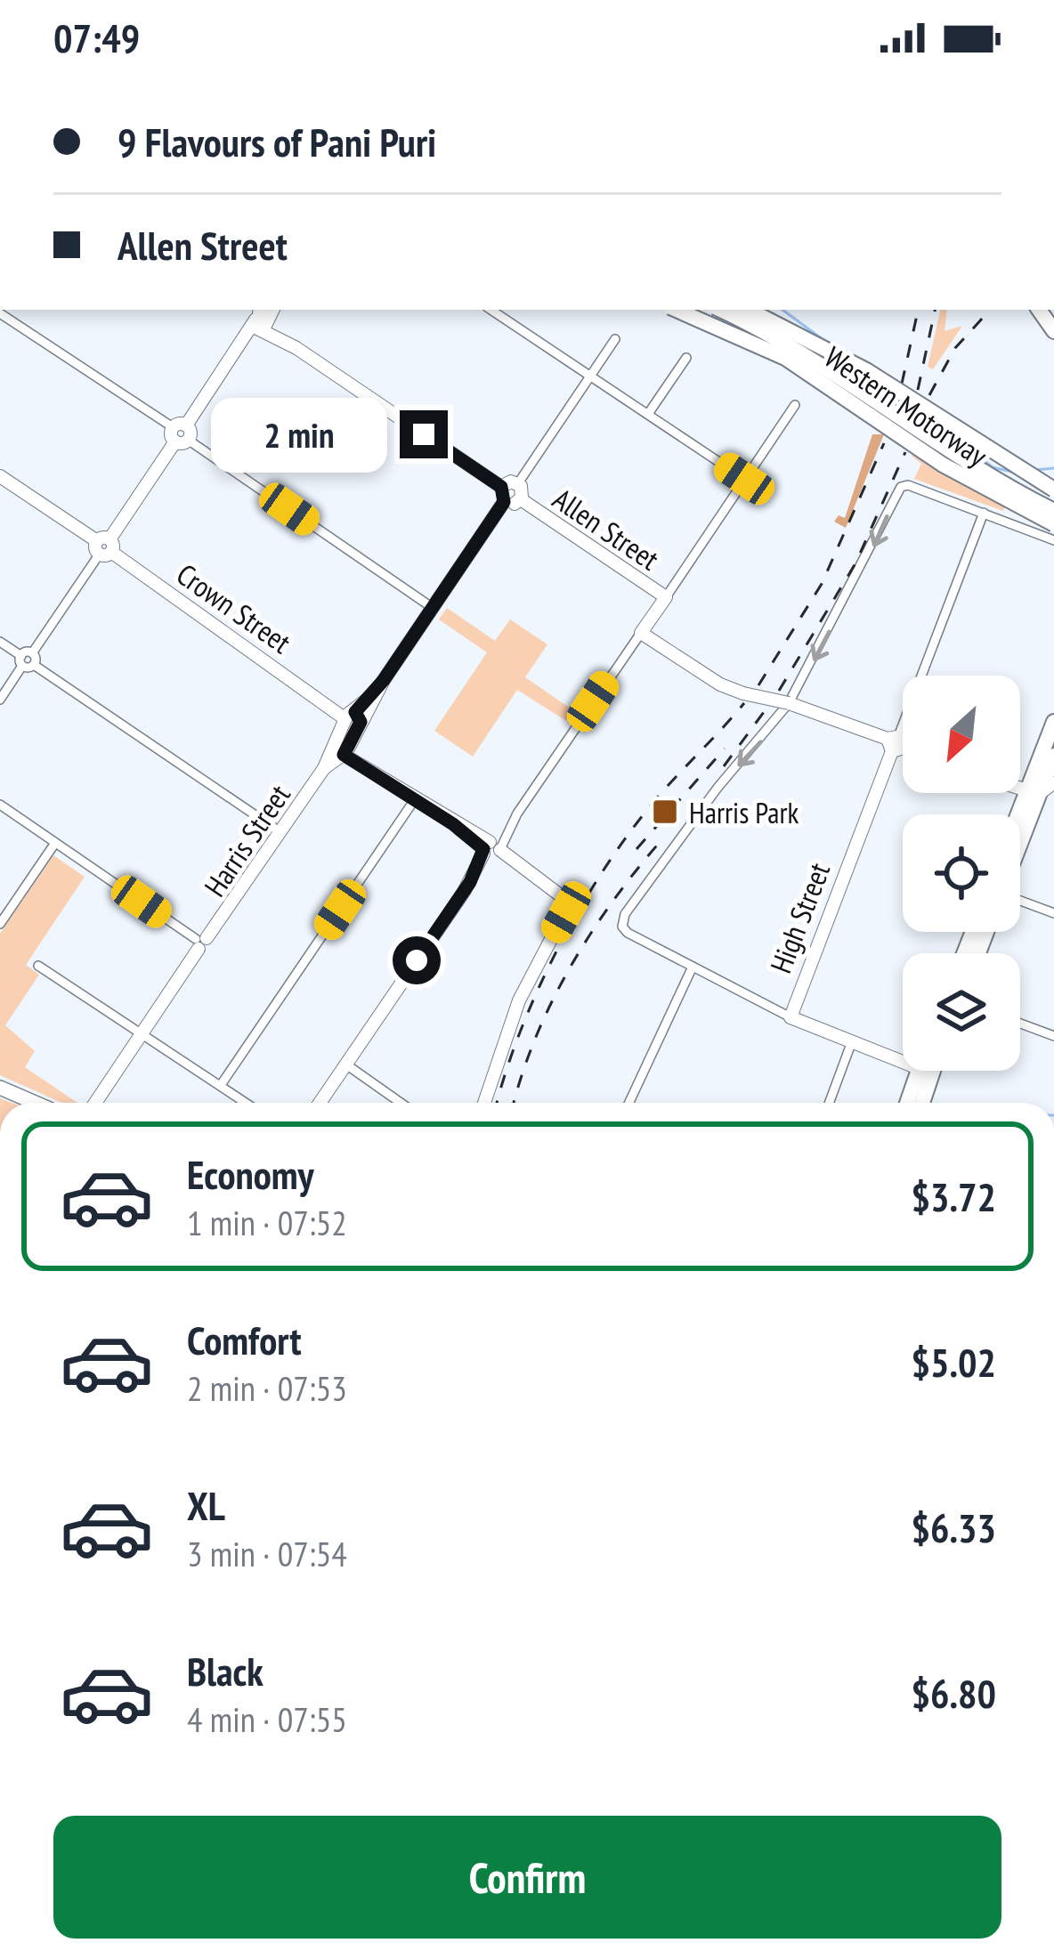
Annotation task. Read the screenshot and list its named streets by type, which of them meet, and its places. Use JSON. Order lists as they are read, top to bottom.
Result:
{
  "streets": {
    "highway": ["Western Motorway"],
    "street": [
      "Allen Street",
      "Crown Street",
      "Harris Street",
      "High Street"
    ]
  },
  "places": {
    "transit": ["Harris Park"]
  },
  "north": "bottom left",
  "page": {
    "status": "07:49",
    "banner": ["9 Flavours of Pani Puri", "Allen Street"],
    "bubble": "2 min",
    "list": [
      {
        "name": "Economy",
        "note": "1 min · 07:52",
        "value": "$3.72"
      },
      {
        "name": "Comfort",
        "note": "2 min · 07:53",
        "value": "$5.02"
      },
      {
        "name": "XL",
        "note": "3 min · 07:54",
        "value": "$6.33"
      },
      {
        "name": "Black",
        "note": "4 min · 07:55",
        "value": "$6.80"
      }
    ],
    "buttons": "Confirm"
  }
}
